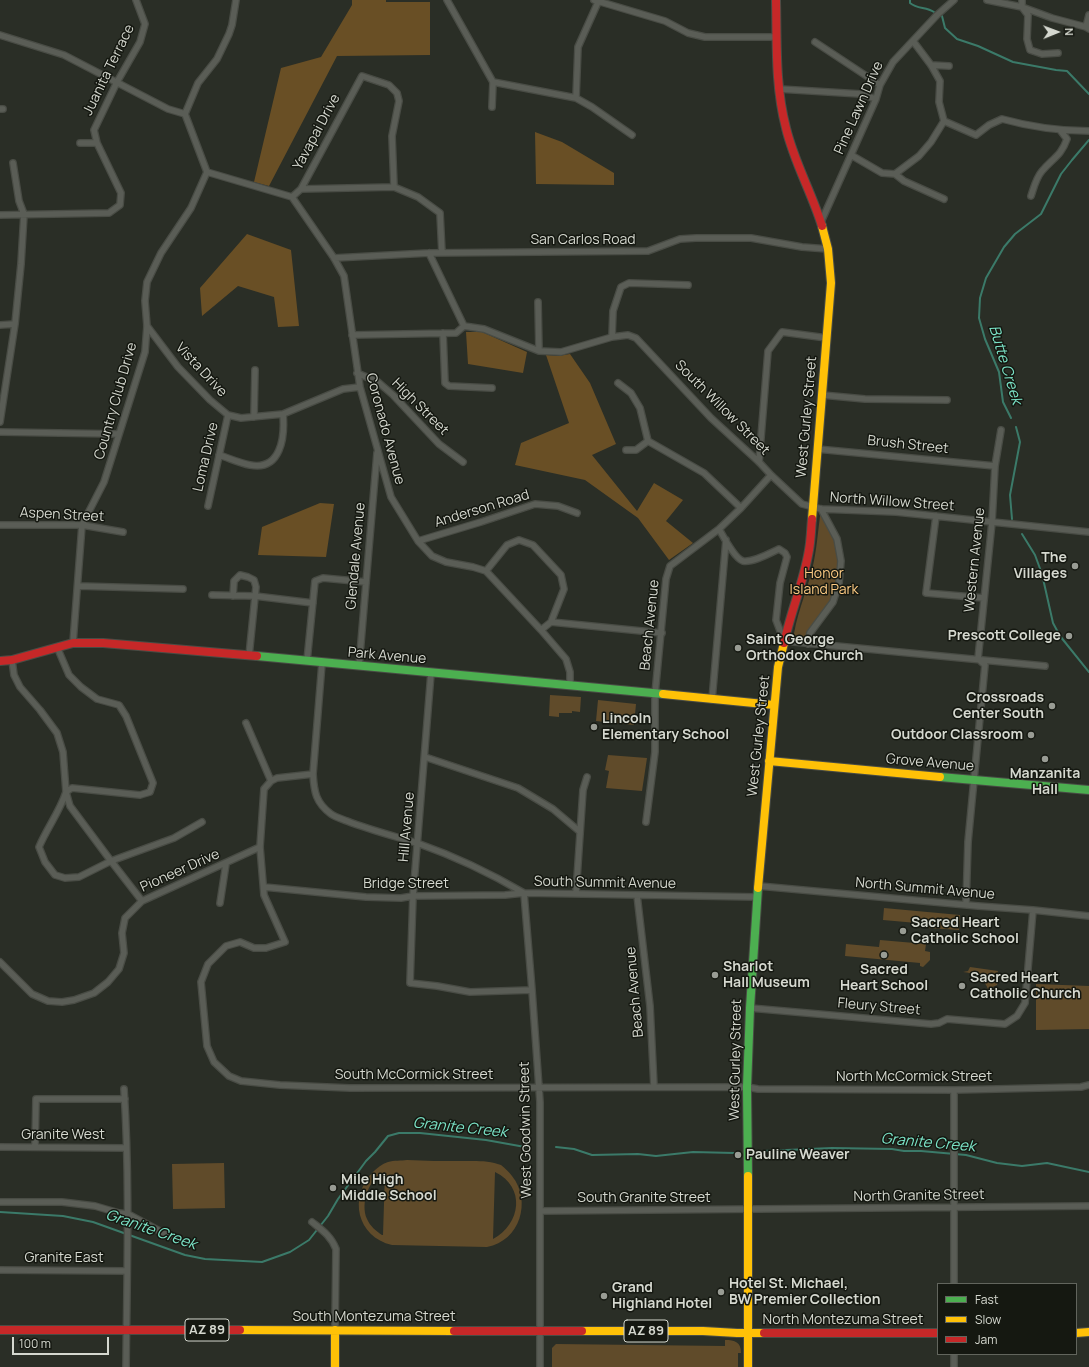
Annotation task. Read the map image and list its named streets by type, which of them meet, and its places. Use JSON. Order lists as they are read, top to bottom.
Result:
{
  "streets": {
    "main road": [
      "West Gurley Street",
      "Park Avenue",
      "Grove Avenue",
      "South Montezuma Street",
      "North Montezuma Street",
      "AZ 89"
    ],
    "street": [
      "Juanita Terrace",
      "Pine Lawn Drive",
      "Yavapai Drive",
      "San Carlos Road",
      "Vista Drive",
      "Country Club Drive",
      "High Street",
      "South Willow Street",
      "Coronado Avenue",
      "Brush Street",
      "Loma Drive",
      "North Willow Street",
      "Anderson Road",
      "Aspen Street",
      "Glendale Avenue",
      "Western Avenue",
      "Beach Avenue",
      "Hill Avenue",
      "Pioneer Drive",
      "South Summit Avenue",
      "Bridge Street",
      "North Summit Avenue",
      "Fleury Street",
      "South McCormick Street",
      "North McCormick Street",
      "West Goodwin Street",
      "Granite West",
      "North Granite Street",
      "South Granite Street",
      "Granite East"
    ]
  },
  "crossings": [
    ["Pine Lawn Drive", "West Gurley Street"],
    ["Yavapai Drive", "Coronado Avenue"],
    ["San Carlos Road", "West Gurley Street"],
    ["San Carlos Road", "Coronado Avenue"],
    ["Vista Drive", "Country Club Drive"],
    ["Vista Drive", "Coronado Avenue"],
    ["Vista Drive", "Loma Drive"],
    ["Country Club Drive", "Aspen Street"],
    ["Country Club Drive", "Park Avenue"],
    ["High Street", "Coronado Avenue"],
    ["South Willow Street", "West Gurley Street"],
    ["South Willow Street", "North Willow Street"],
    ["South Willow Street", "Beach Avenue"],
    ["West Gurley Street", "Brush Street"],
    ["West Gurley Street", "North Willow Street"],
    ["West Gurley Street", "Park Avenue"],
    ["West Gurley Street", "Grove Avenue"],
    ["West Gurley Street", "South Summit Avenue"],
    ["West Gurley Street", "North Summit Avenue"],
    ["West Gurley Street", "Fleury Street"],
    ["West Gurley Street", "South McCormick Street"],
    ["West Gurley Street", "North McCormick Street"],
    ["West Gurley Street", "North Granite Street"],
    ["West Gurley Street", "South Granite Street"],
    ["West Gurley Street", "South Montezuma Street"],
    ["West Gurley Street", "North Montezuma Street"],
    ["Coronado Avenue", "Anderson Road"],
    ["Coronado Avenue", "Glendale Avenue"],
    ["Brush Street", "Western Avenue"],
    ["North Willow Street", "Western Avenue"],
    ["Glendale Avenue", "Park Avenue"],
    ["Western Avenue", "Grove Avenue"],
    ["Western Avenue", "North Summit Avenue"],
    ["Beach Avenue", "Park Avenue"],
    ["Beach Avenue", "South Summit Avenue"],
    ["Beach Avenue", "South McCormick Street"],
    ["Park Avenue", "Hill Avenue"],
    ["Hill Avenue", "South Summit Avenue"],
    ["Hill Avenue", "Bridge Street"],
    ["Hill Avenue", "West Goodwin Street"],
    ["South Summit Avenue", "Bridge Street"],
    ["South Summit Avenue", "West Goodwin Street"],
    ["Bridge Street", "South McCormick Street"],
    ["Bridge Street", "West Goodwin Street"],
    ["North Summit Avenue", "Fleury Street"],
    ["South McCormick Street", "North McCormick Street"],
    ["South McCormick Street", "West Goodwin Street"],
    ["West Goodwin Street", "South Granite Street"],
    ["West Goodwin Street", "South Montezuma Street"],
    ["North Granite Street", "South Granite Street"],
    ["South Montezuma Street", "North Montezuma Street"]
  ],
  "water": ["Butte Creek", "Granite Creek"],
  "parks": ["Honor Island Park"],
  "places": [
    "The Villages",
    "Prescott College",
    "Saint George Orthodox Church",
    "Crossroads Center South",
    "Lincoln Elementary School",
    "Outdoor Classroom",
    "Manzanita Hall",
    "Sacred Heart Catholic School",
    "Sacred Heart School",
    "Sharlot Hall Museum",
    "Sacred Heart Catholic Church",
    "Pauline Weaver",
    "Mile High Middle School",
    "Hotel St. Michael, BW Premier Collection",
    "Grand Highland Hotel"
  ],
  "legend": ["Fast", "Slow", "Jam"],
  "scale_bar": "100 m",
  "north": "right"
}
